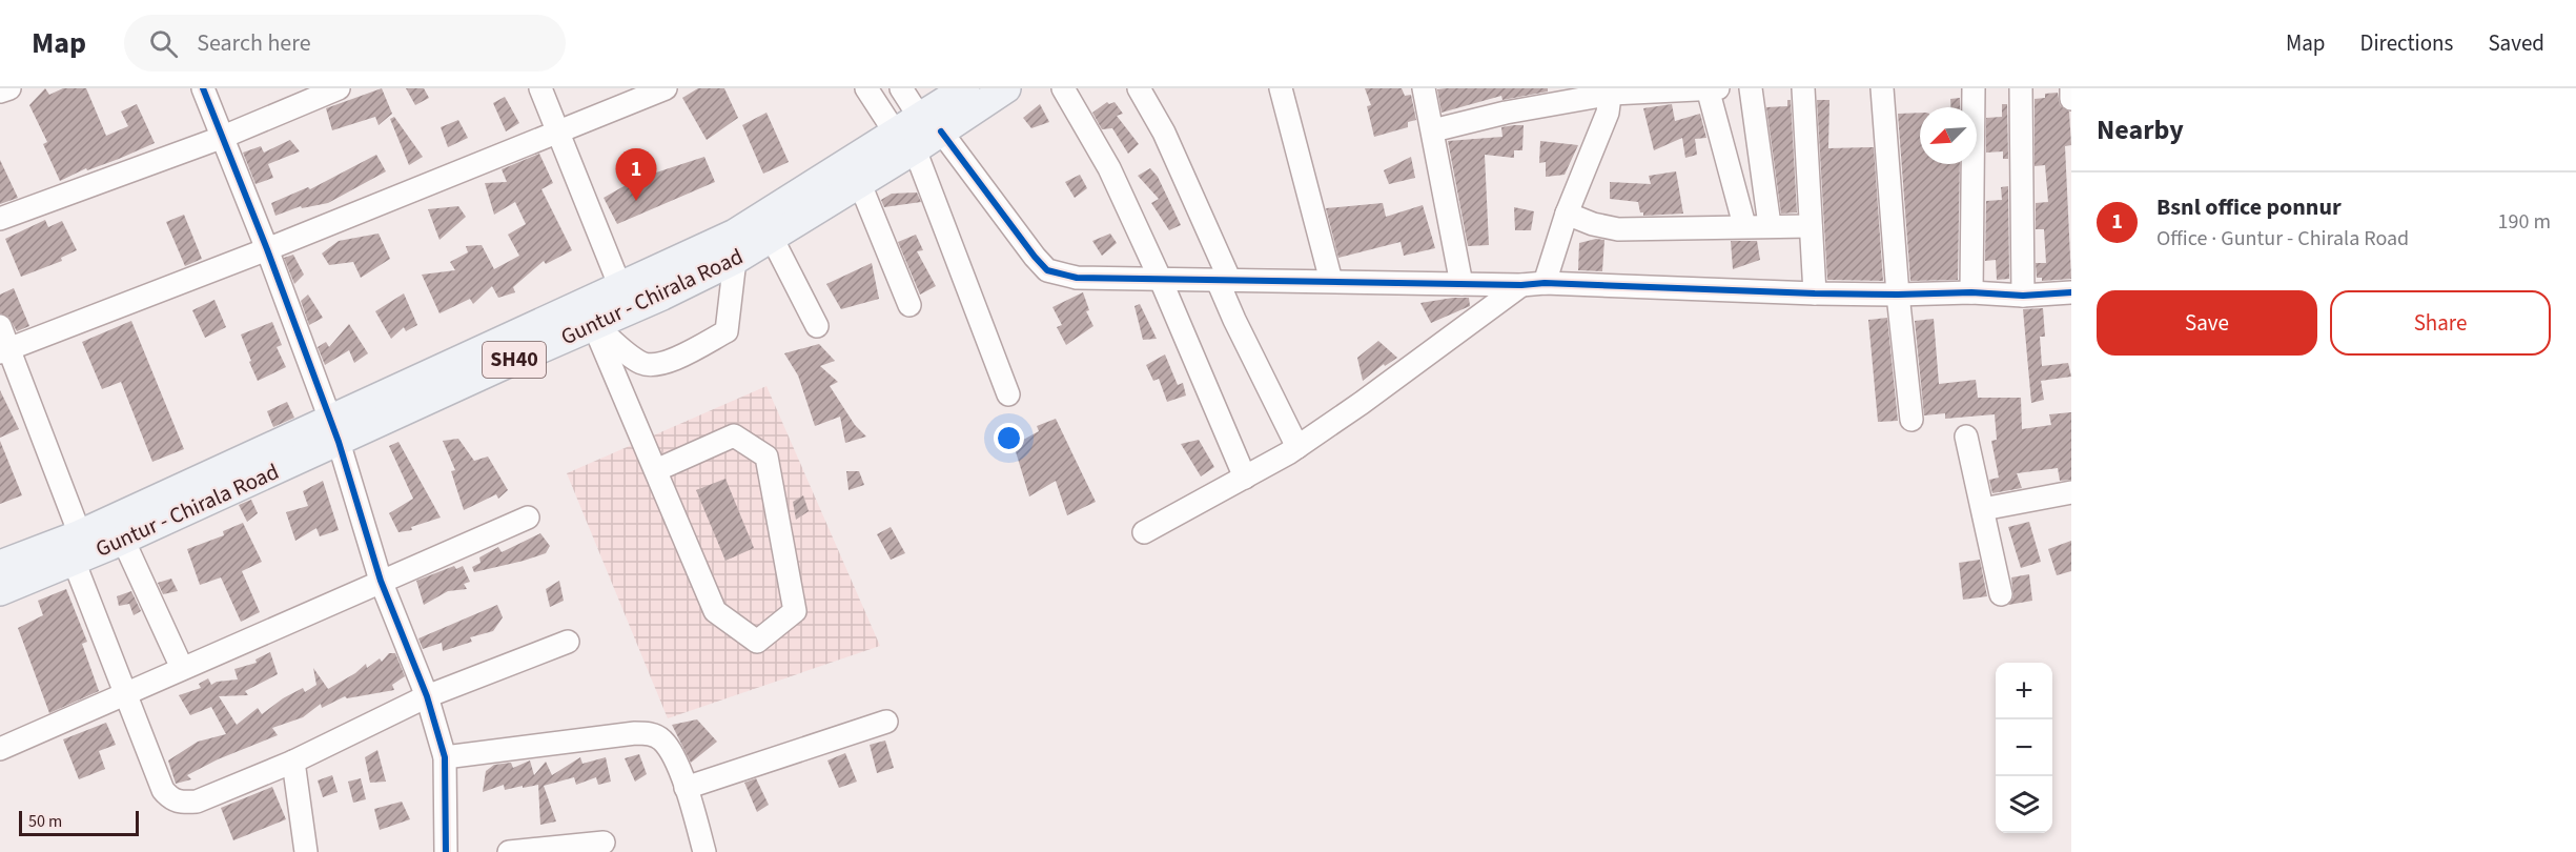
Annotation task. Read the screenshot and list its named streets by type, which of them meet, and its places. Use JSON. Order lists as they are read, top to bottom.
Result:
{
  "streets": {
    "main road": ["Guntur - Chirala Road", "SH40"]
  },
  "scale_bar": "50 m",
  "north": "bottom left",
  "page": {
    "header": "Map",
    "search": "Search here",
    "nav": ["Map", "Directions", "Saved"],
    "heading": "Nearby",
    "pins": "1",
    "list": [
      {
        "mark": "1",
        "name": "Bsnl office ponnur",
        "note": "Office · Guntur - Chirala Road",
        "value": "190 m"
      }
    ],
    "buttons": ["Save", "Share"],
    "map_buttons": ["+", "−"],
    "scale": "50 m"
  }
}
